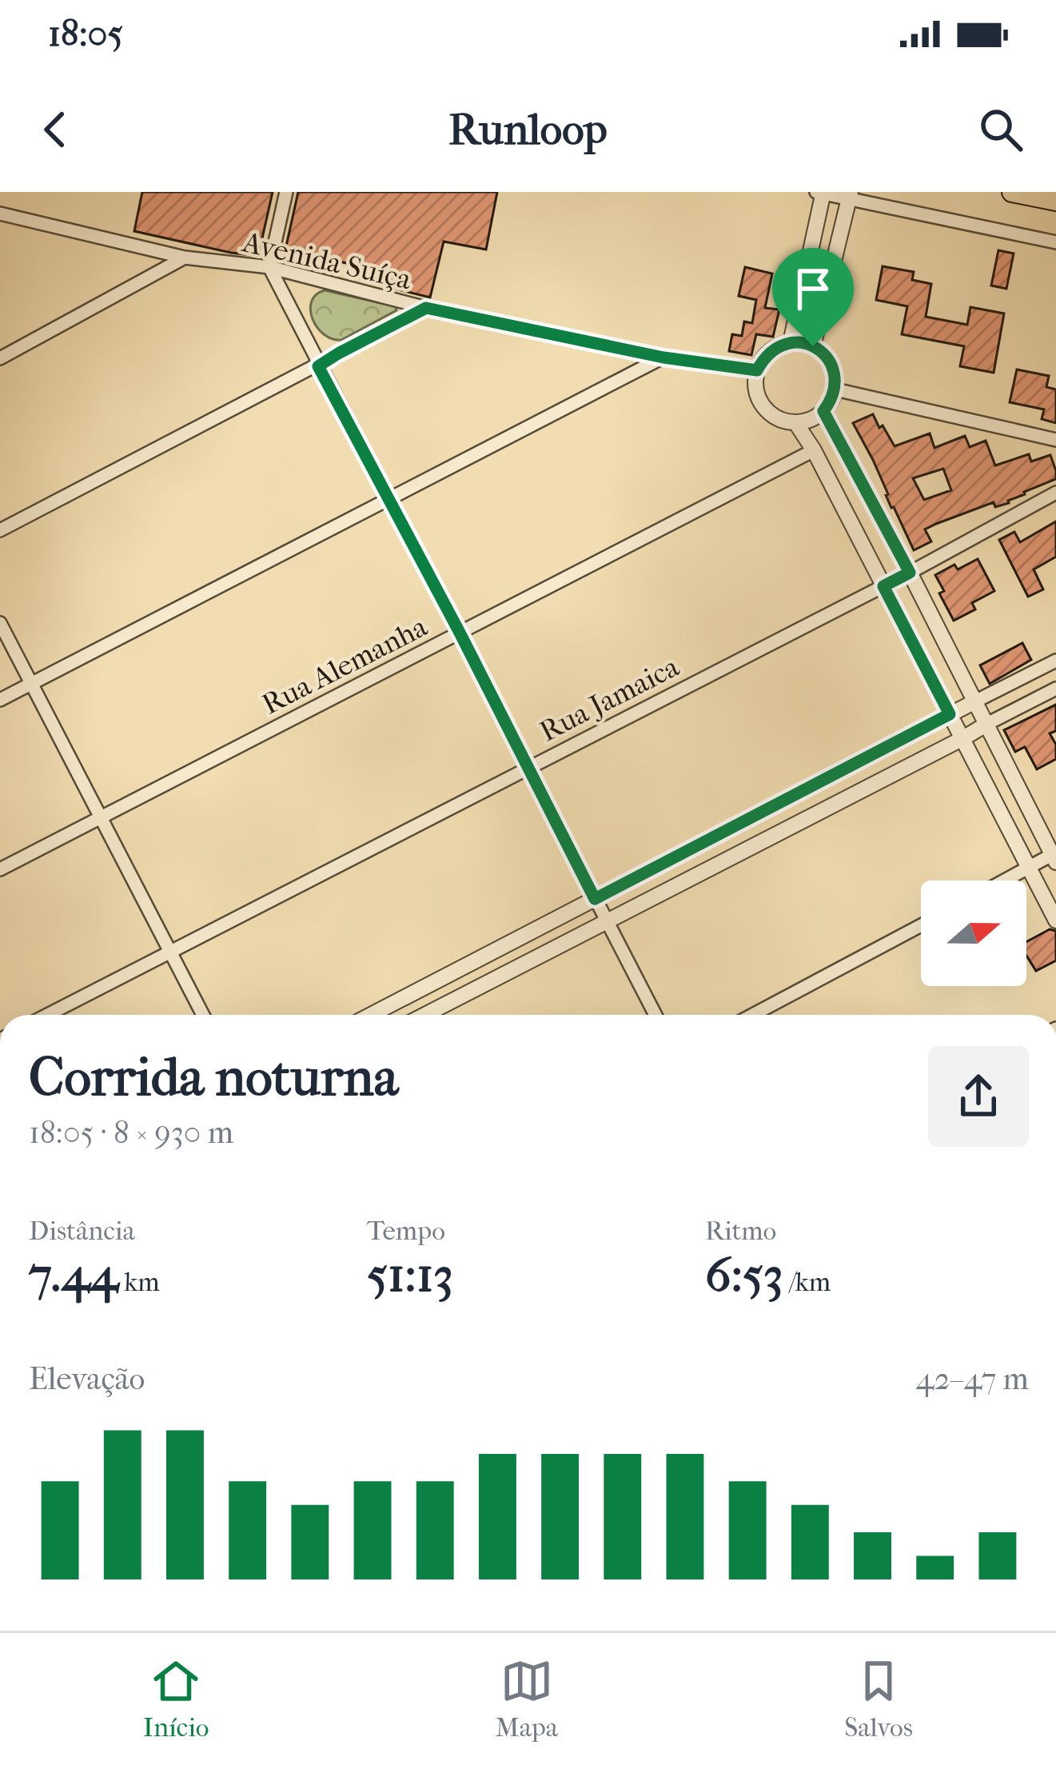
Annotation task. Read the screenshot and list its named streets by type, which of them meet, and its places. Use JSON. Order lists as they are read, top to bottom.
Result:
{
  "streets": {
    "street": ["Avenida Suíça", "Rua Alemanha", "Rua Jamaica"]
  },
  "north": "right",
  "page": {
    "status": "18:05",
    "header": "Runloop",
    "heading": ["Corrida noturna", "18:05 · 8 × 930 m"],
    "stats": [
      ["Distância", "7.44 km"],
      ["Tempo", "51:13"],
      ["Ritmo", "6:53 /km"]
    ],
    "chart": ["Elevação", "42–47 m"],
    "tabs": ["Início", "Mapa", "Salvos"]
  }
}
